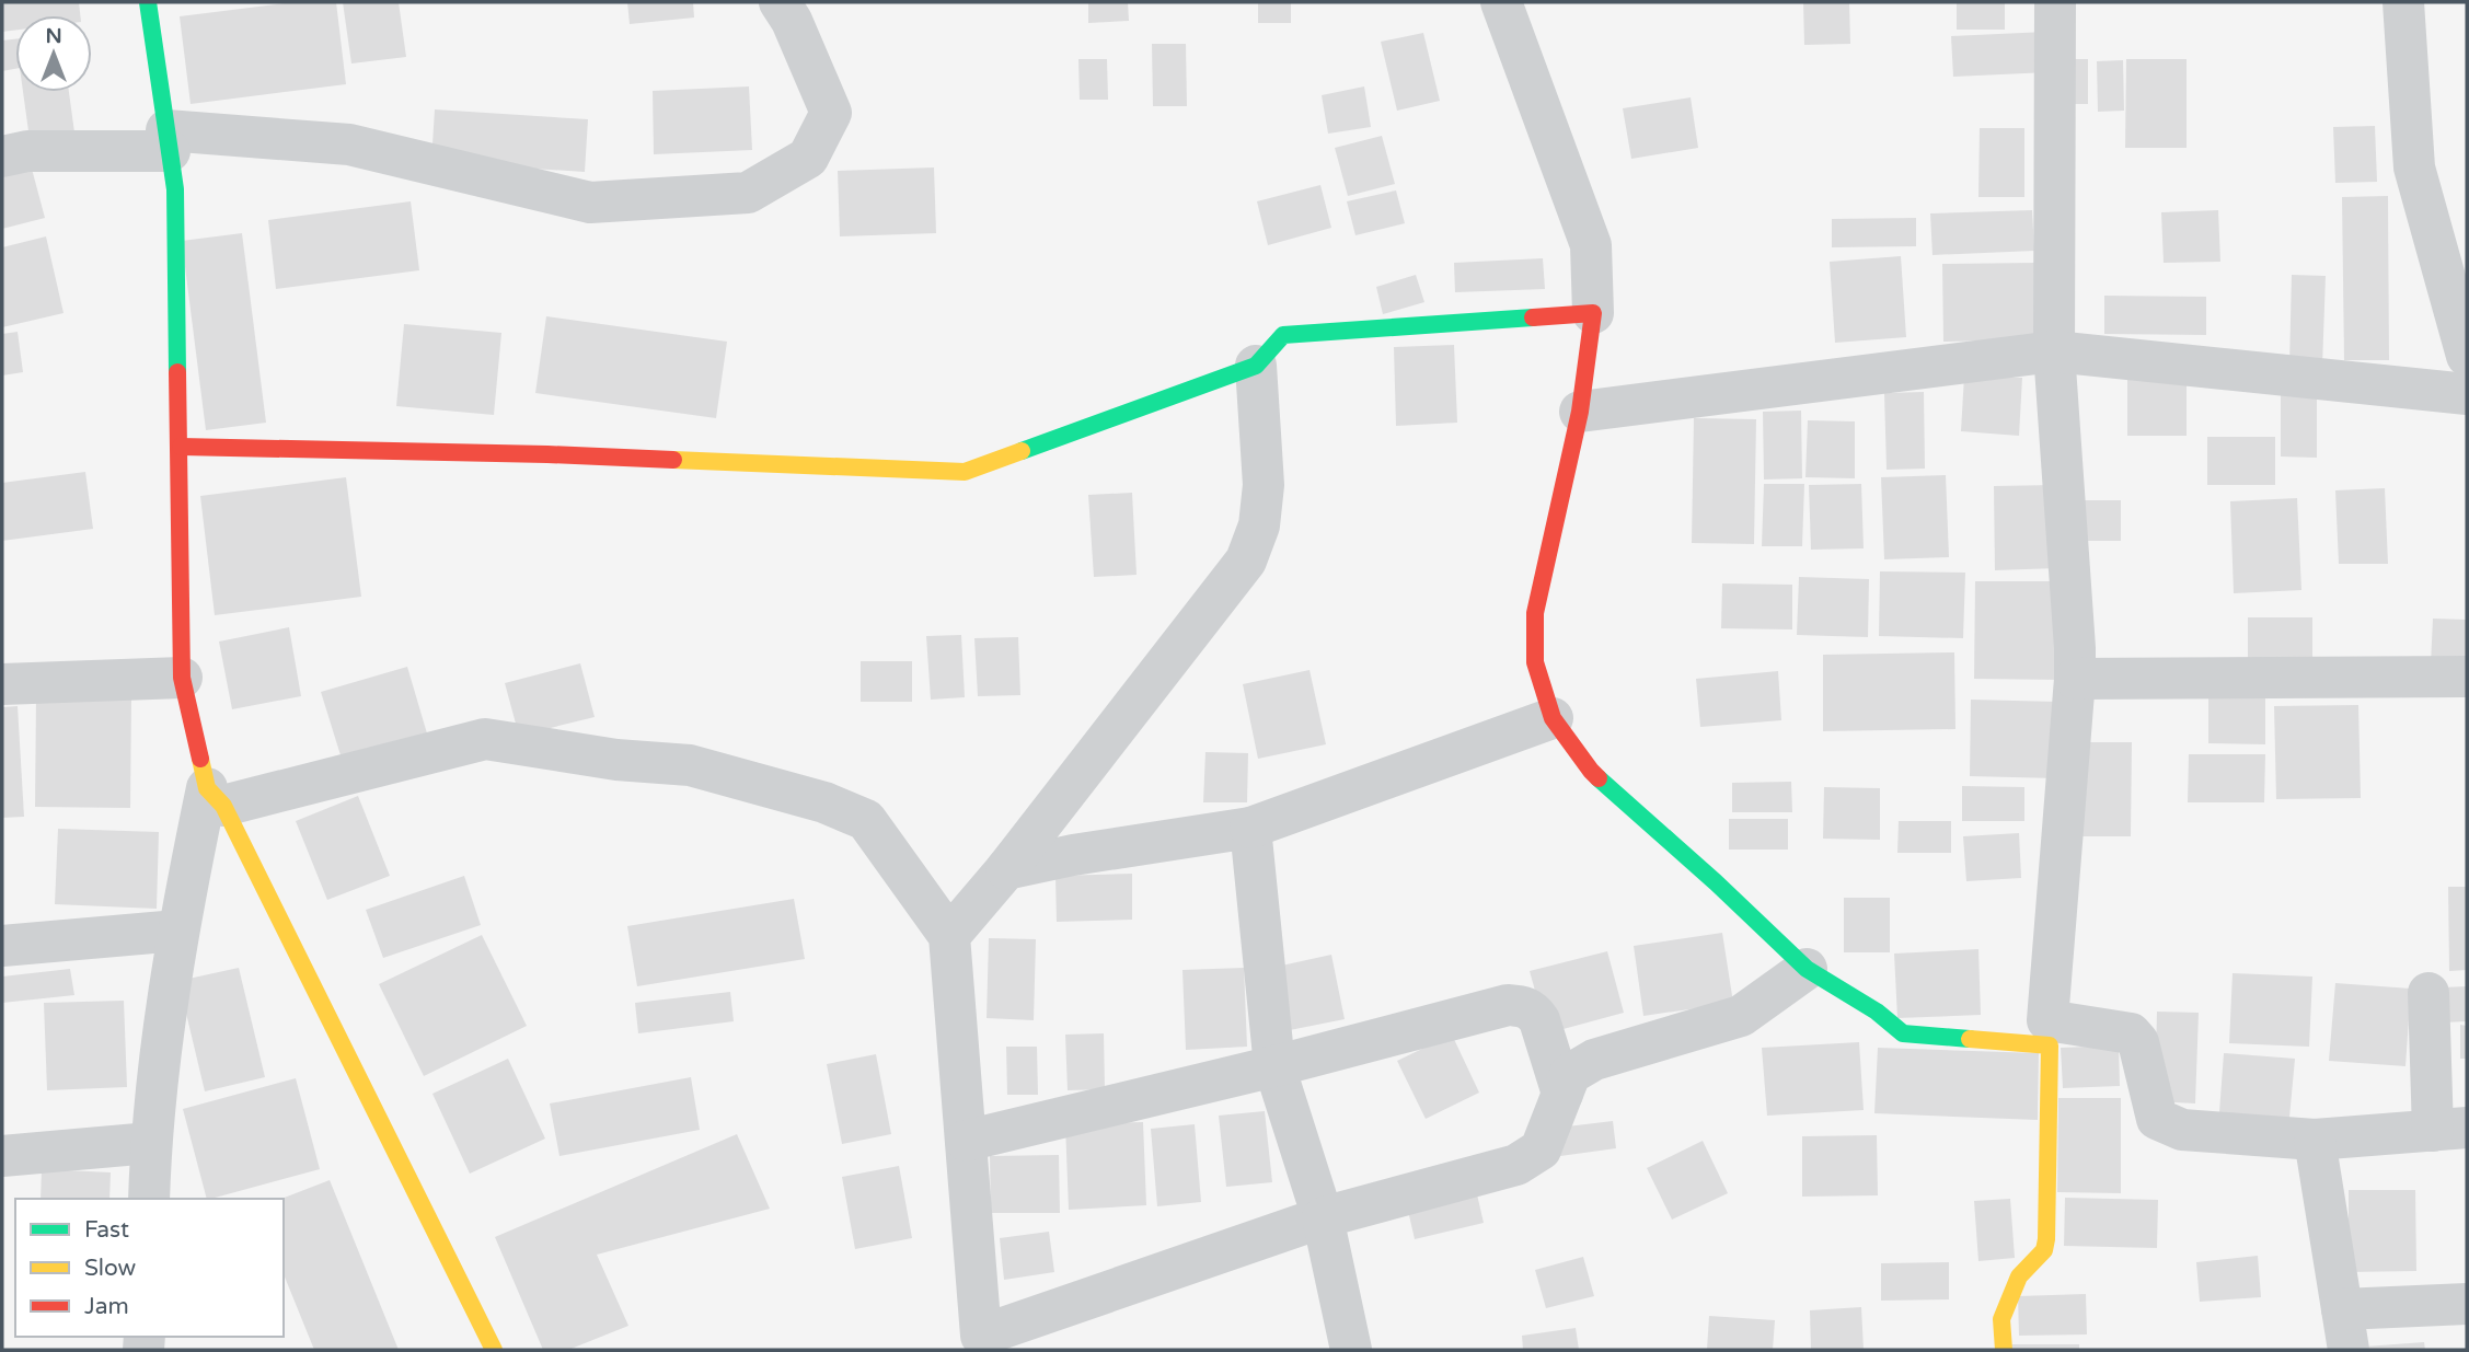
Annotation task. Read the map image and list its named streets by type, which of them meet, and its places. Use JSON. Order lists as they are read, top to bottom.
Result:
{
  "legend": ["Fast", "Slow", "Jam"],
  "north": "top"
}
